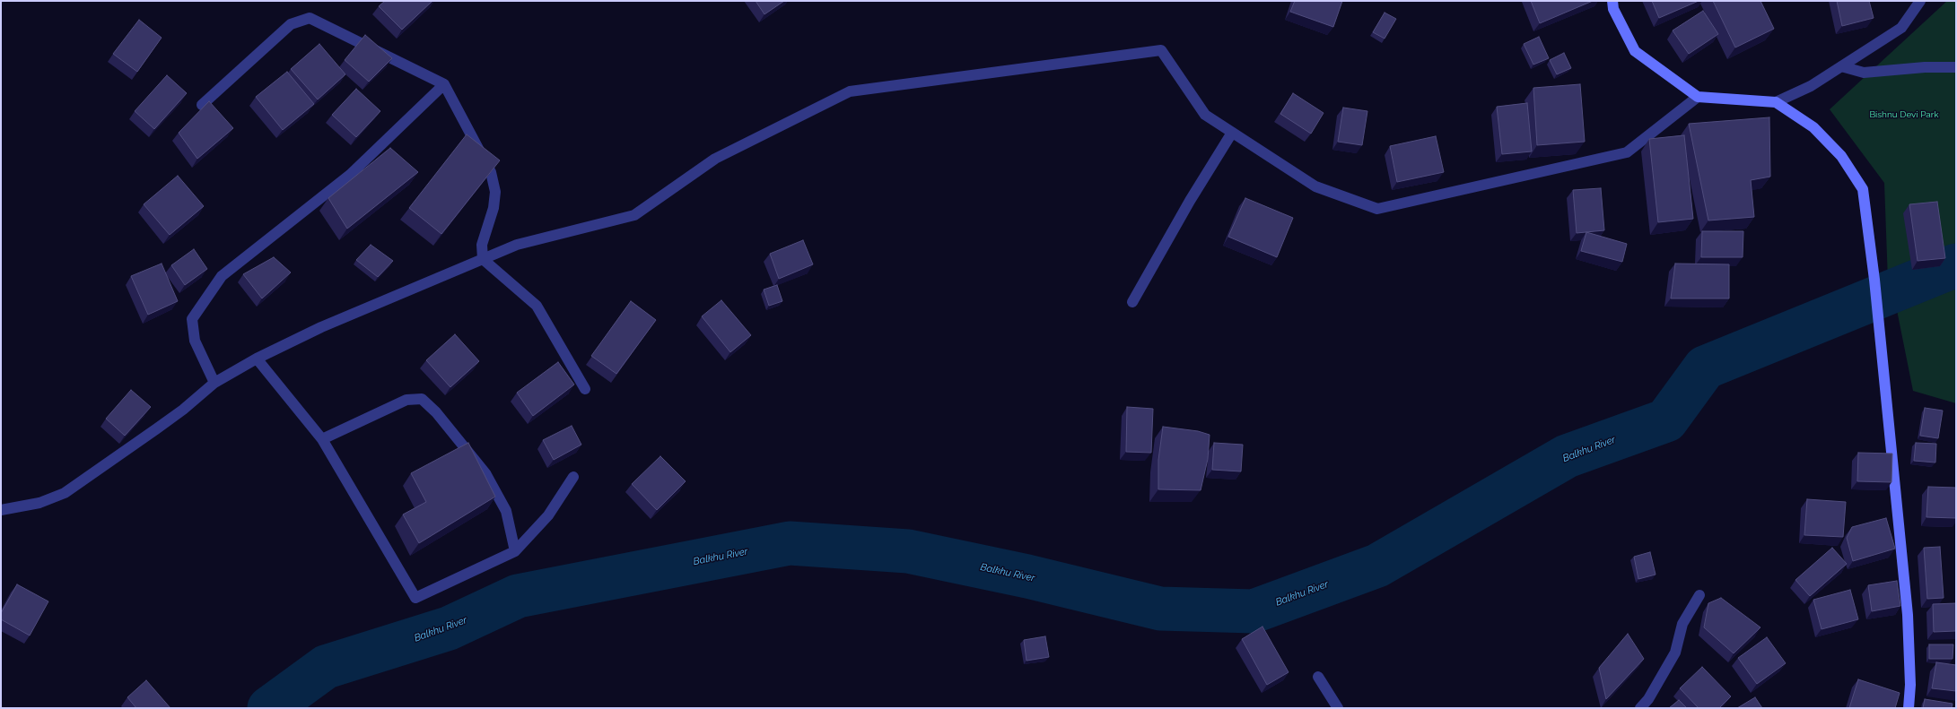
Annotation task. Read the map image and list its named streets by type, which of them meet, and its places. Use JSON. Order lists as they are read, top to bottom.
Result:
{
  "water": ["Balkhu River"],
  "parks": ["Bishnu Devi Park"]
}
